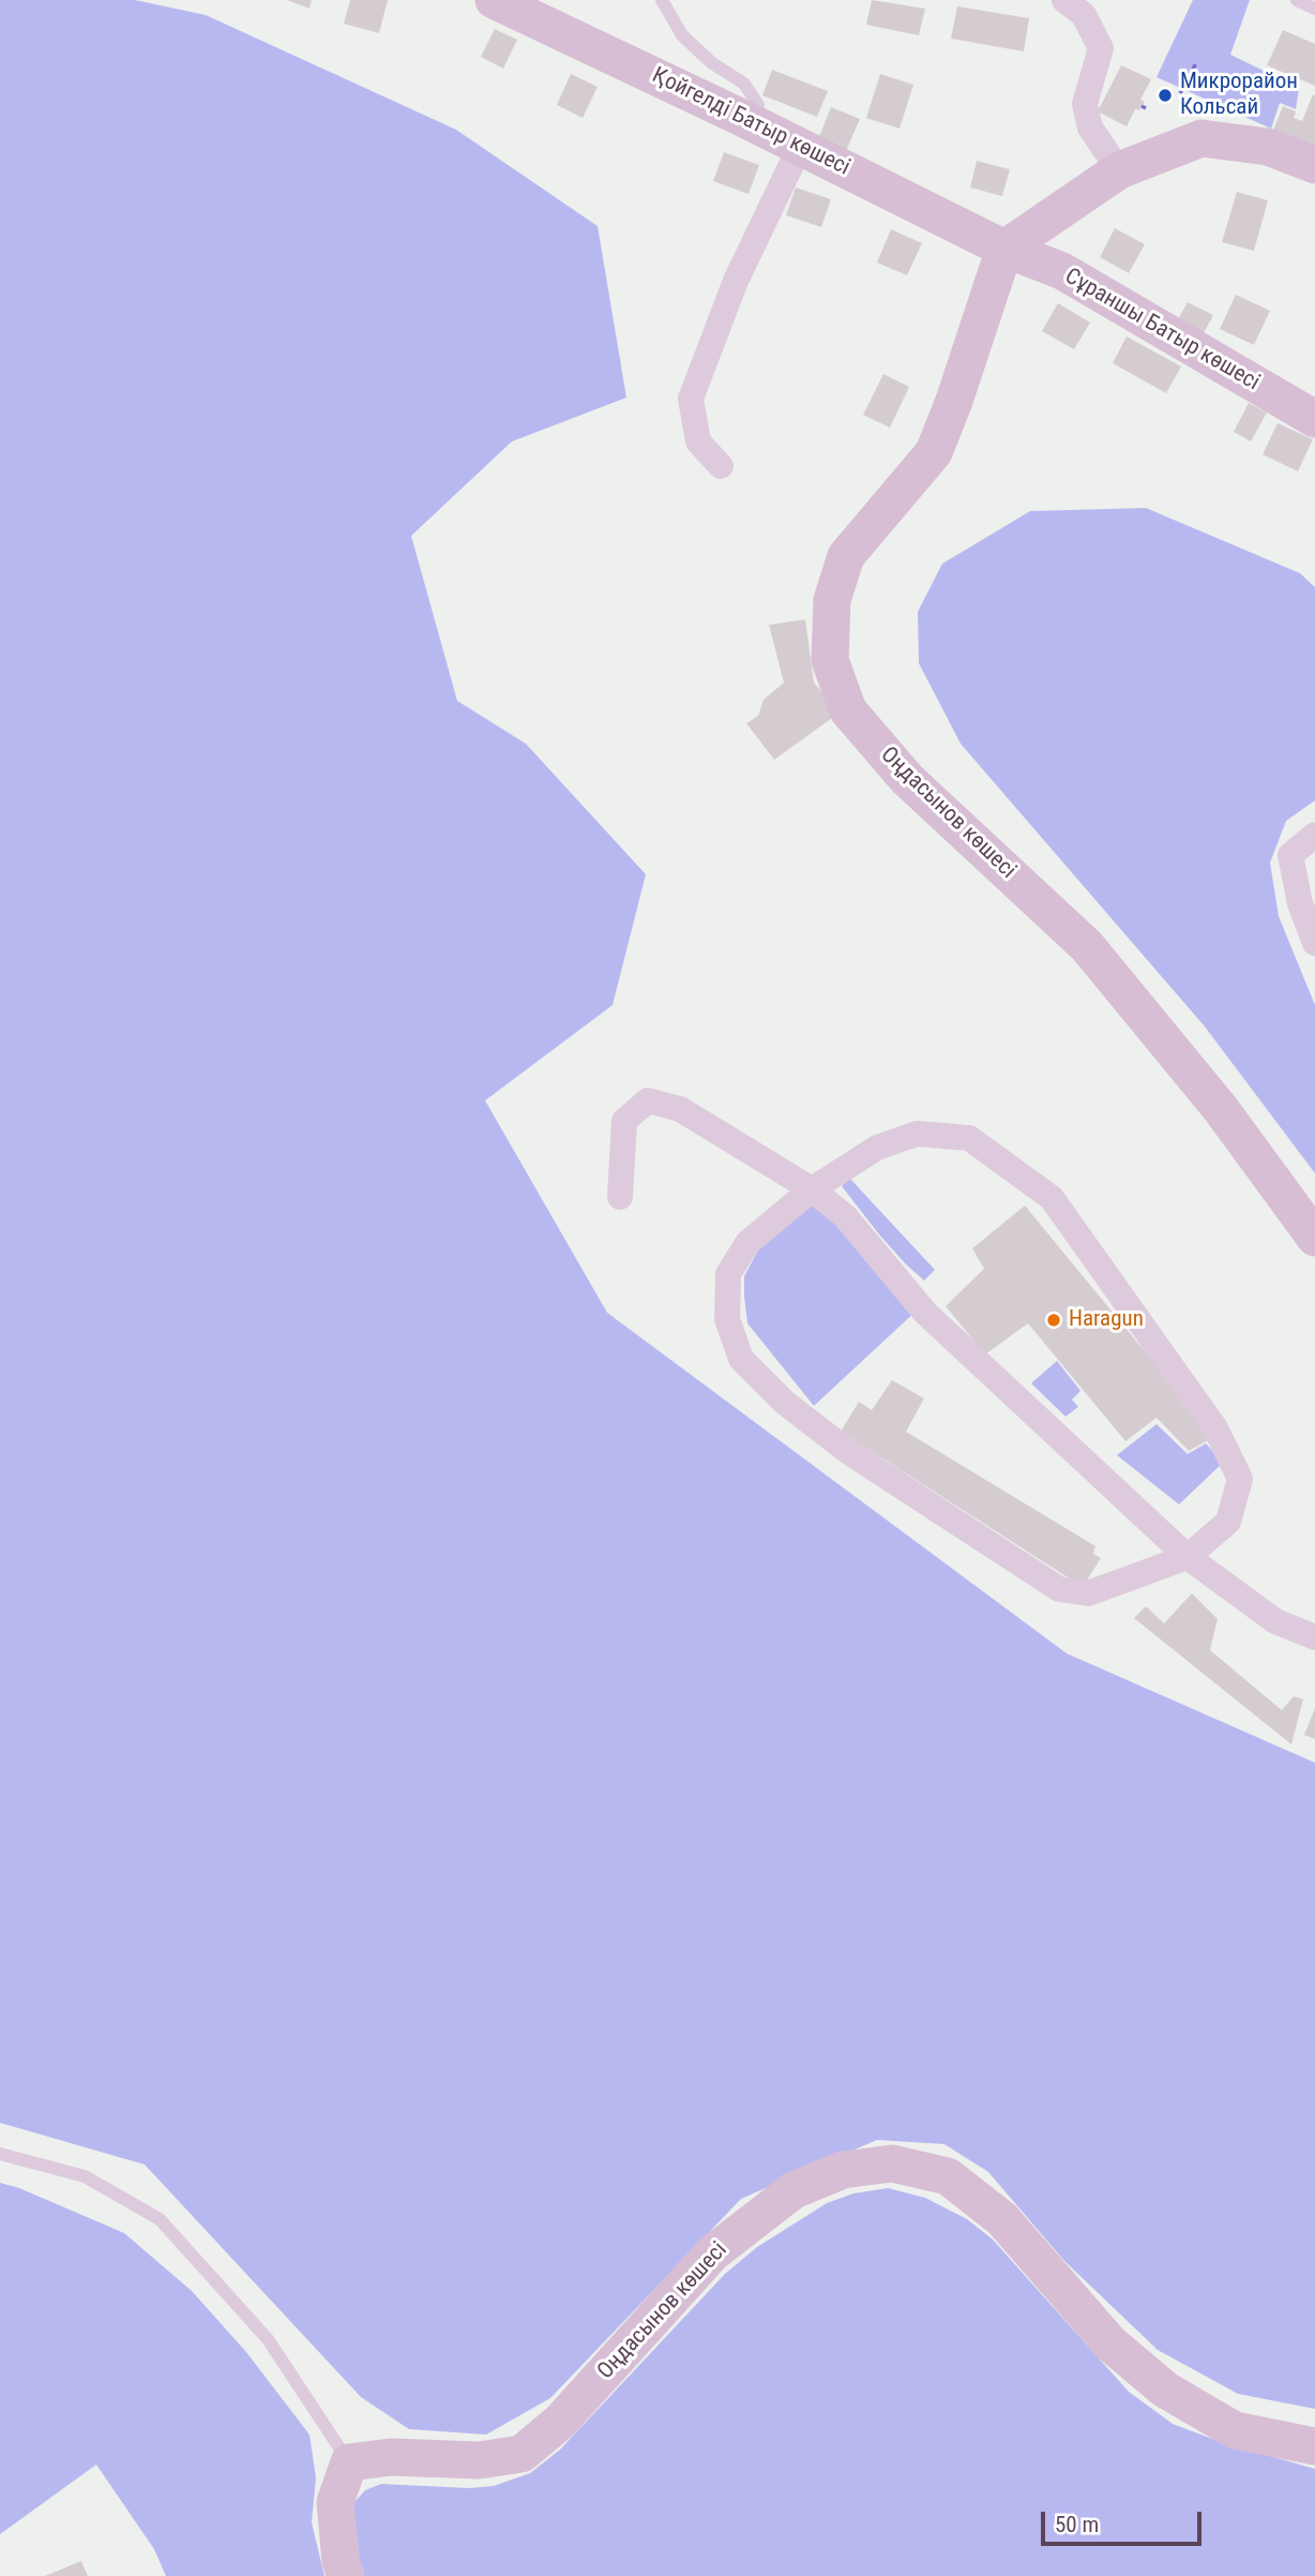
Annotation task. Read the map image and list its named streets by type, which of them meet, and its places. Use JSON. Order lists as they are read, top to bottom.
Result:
{
  "streets": {
    "street": ["Қойгелді Батыр көшесі", "Сұраншы Батыр көшесі", "Оңдасынов көшесі"]
  },
  "crossings": [
    ["Қойгелді Батыр көшесі", "Сұраншы Батыр көшесі"],
    ["Қойгелді Батыр көшесі", "Оңдасынов көшесі"],
    ["Сұраншы Батыр көшесі", "Оңдасынов көшесі"]
  ],
  "places": ["Микрорайон Кольсай", "Haragun"],
  "scale_bar": "50 m"
}
